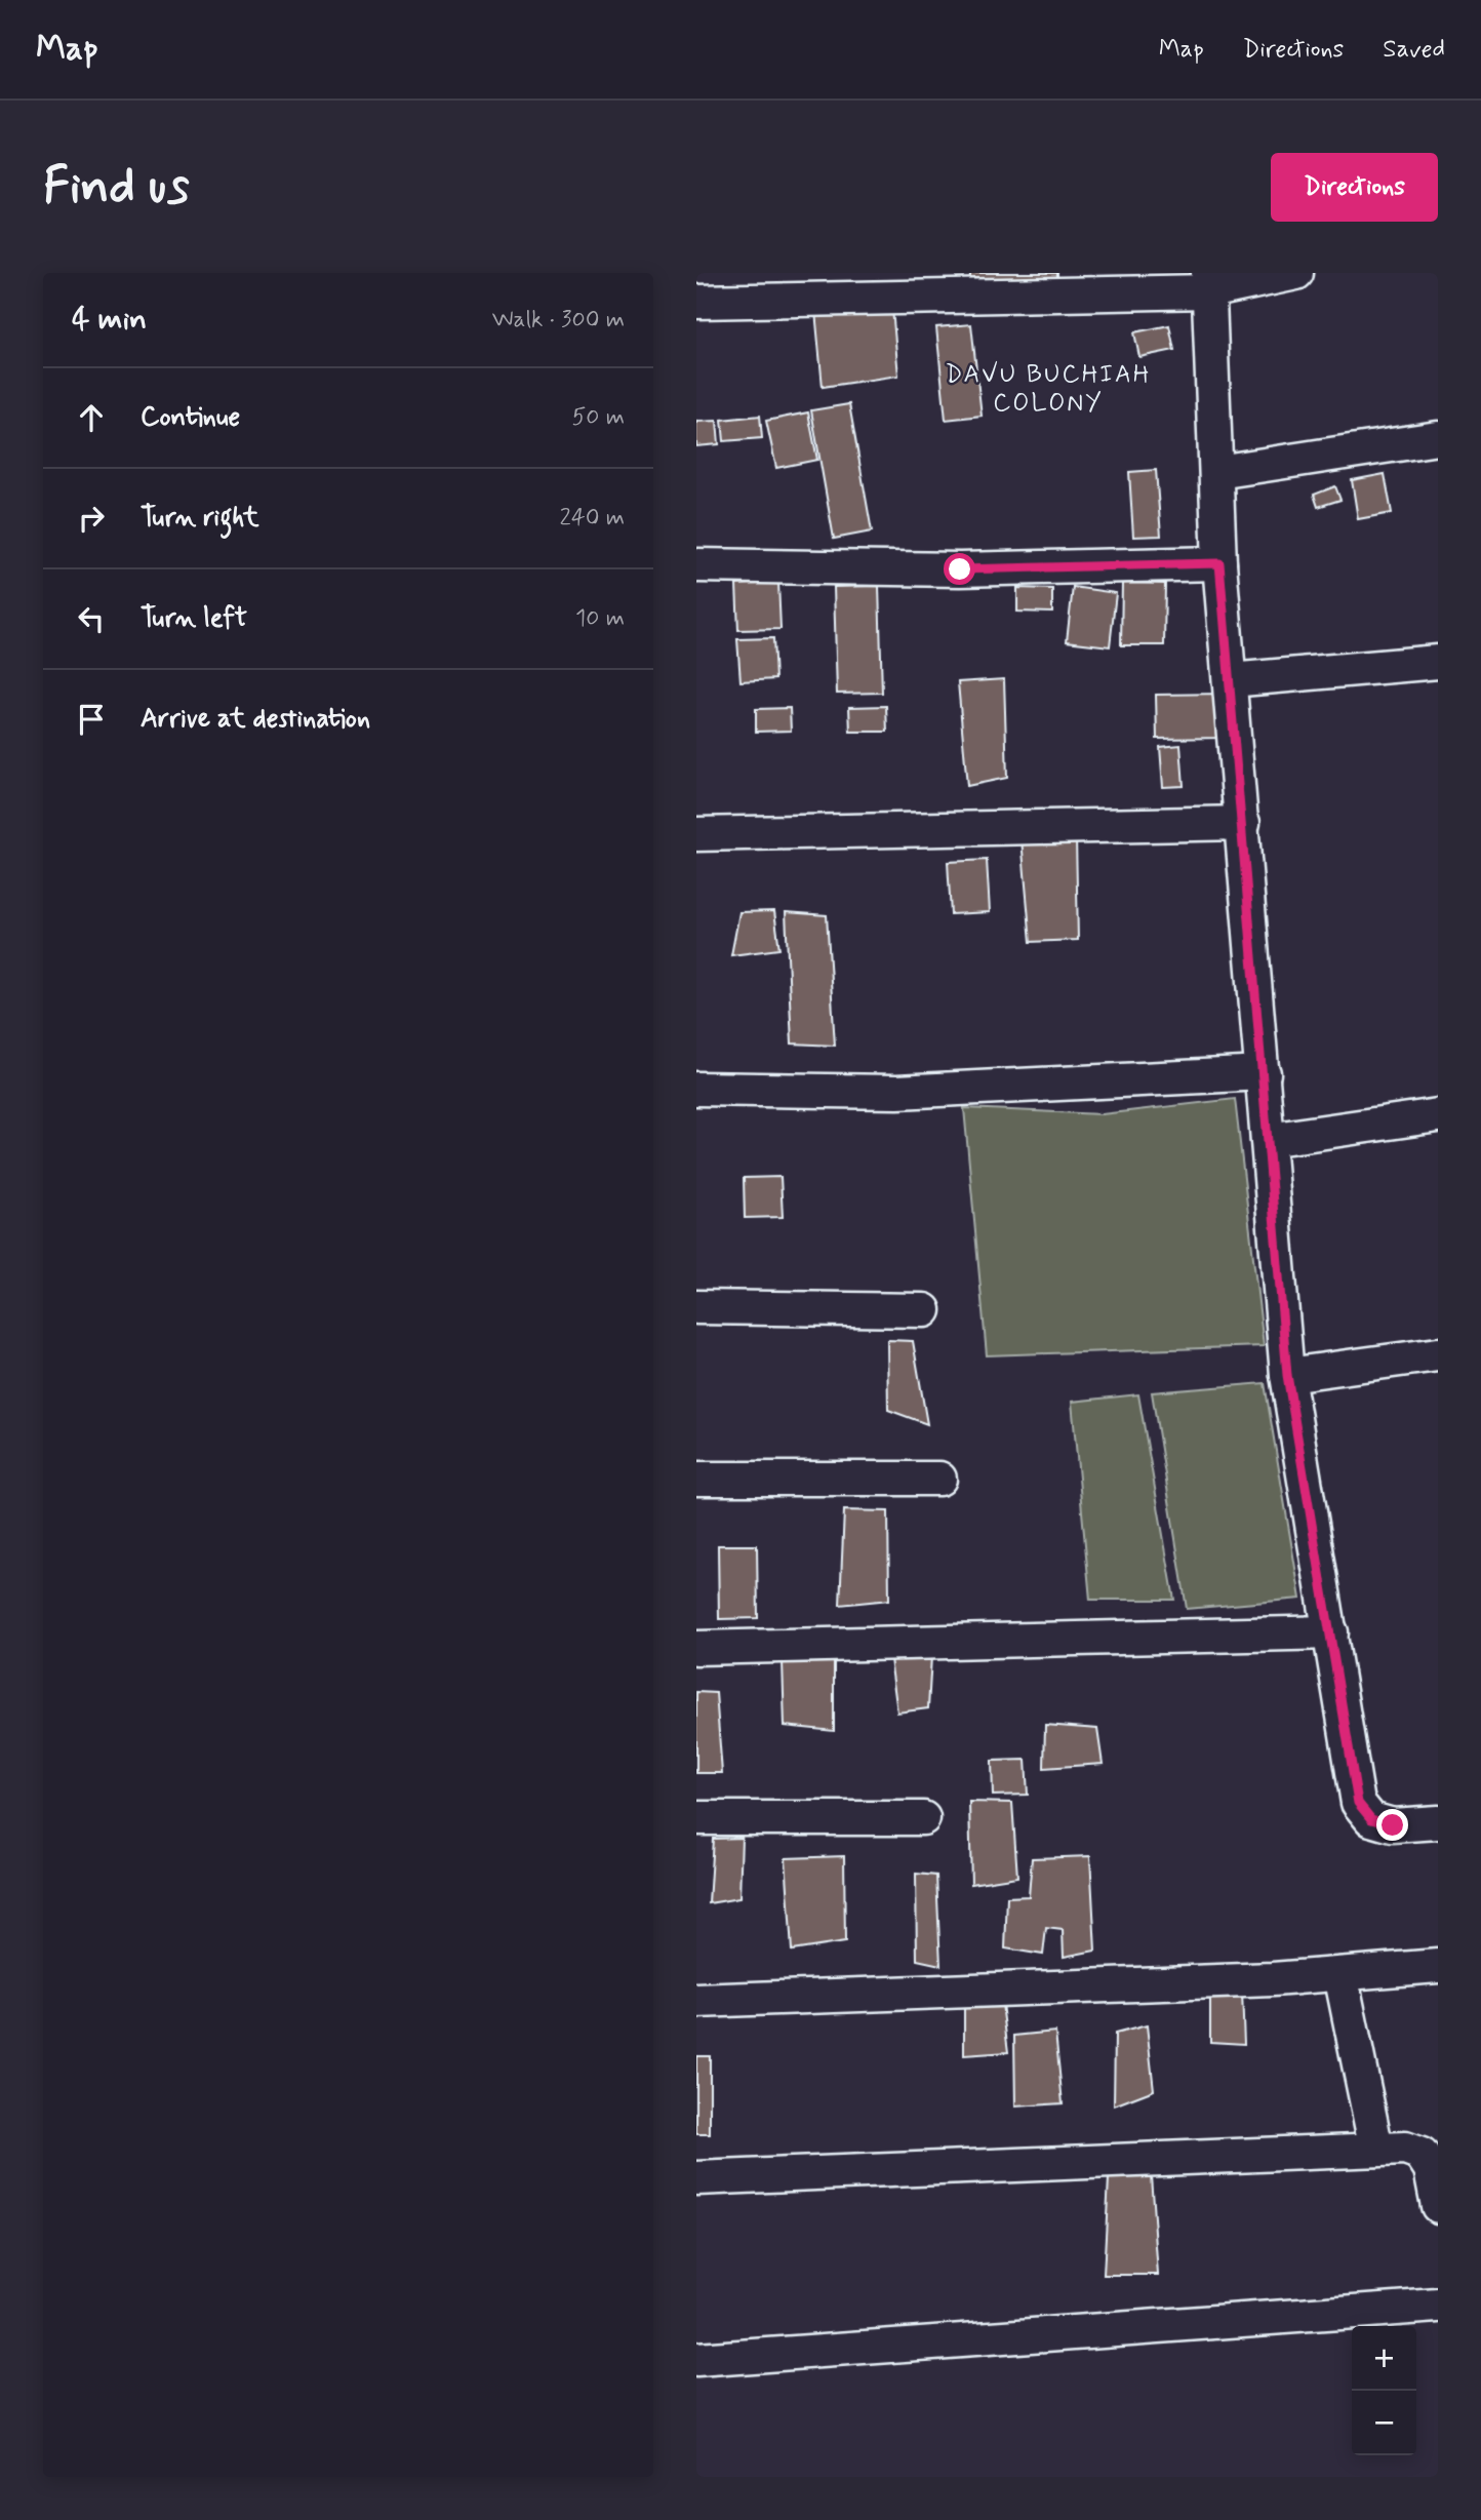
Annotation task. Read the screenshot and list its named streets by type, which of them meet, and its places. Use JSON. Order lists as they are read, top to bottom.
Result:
{
  "districts": ["DAVU BUCHIAH COLONY"],
  "page": {
    "header": "Map",
    "nav": ["Map", "Directions", "Saved"],
    "buttons": "Directions",
    "title": "Find us",
    "heading": ["4 min", "Walk · 300 m"],
    "list": [
      ["Continue", "50 m"],
      ["Turn right", "240 m"],
      ["Turn left", "10 m"],
      "Arrive at destination"
    ],
    "map_buttons": ["+", "−"]
  }
}
